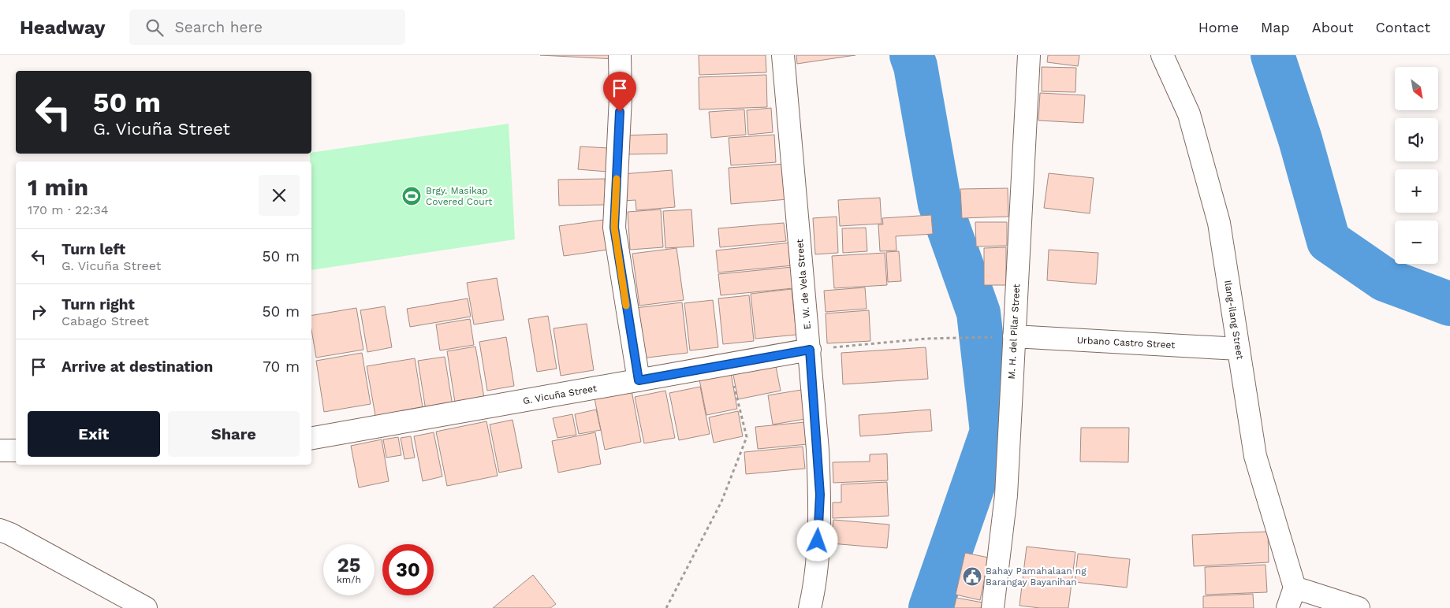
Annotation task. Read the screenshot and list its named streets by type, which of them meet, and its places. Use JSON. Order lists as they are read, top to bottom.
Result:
{
  "streets": {
    "street": [
      "E. W. de Vela Street",
      "Ilang-ilang Street",
      "M. H. del Pilar Street",
      "Urbano Castro Street",
      "G. Vicuña Street"
    ]
  },
  "crossings": [
    ["E. W. de Vela Street", "G. Vicuña Street"],
    ["Ilang-ilang Street", "Urbano Castro Street"],
    ["M. H. del Pilar Street", "Urbano Castro Street"]
  ],
  "places": {
    "sports": ["Brgy. Masikap Covered Court"],
    "public building": ["Bahay Pamahalaan ng Barangay Bayanihan"]
  },
  "north": "bottom right",
  "page": {
    "header": "Headway",
    "search": "Search here",
    "nav": [
      "Home",
      "Map",
      "About",
      "Contact"
    ],
    "map_buttons": ["+", "−"],
    "turn": ["50 m", "G. Vicuña Street"],
    "heading": ["1 min", "170 m · 22:34"],
    "list": [
      {
        "name": "Turn left",
        "note": "G. Vicuña Street",
        "value": "50 m"
      },
      {
        "name": "Turn right",
        "note": "Cabago Street",
        "value": "50 m"
      },
      {
        "name": "Arrive at destination",
        "value": "70 m"
      }
    ],
    "buttons": ["Exit", "Share"],
    "speed": "25 km/h",
    "limit": "30"
  }
}
